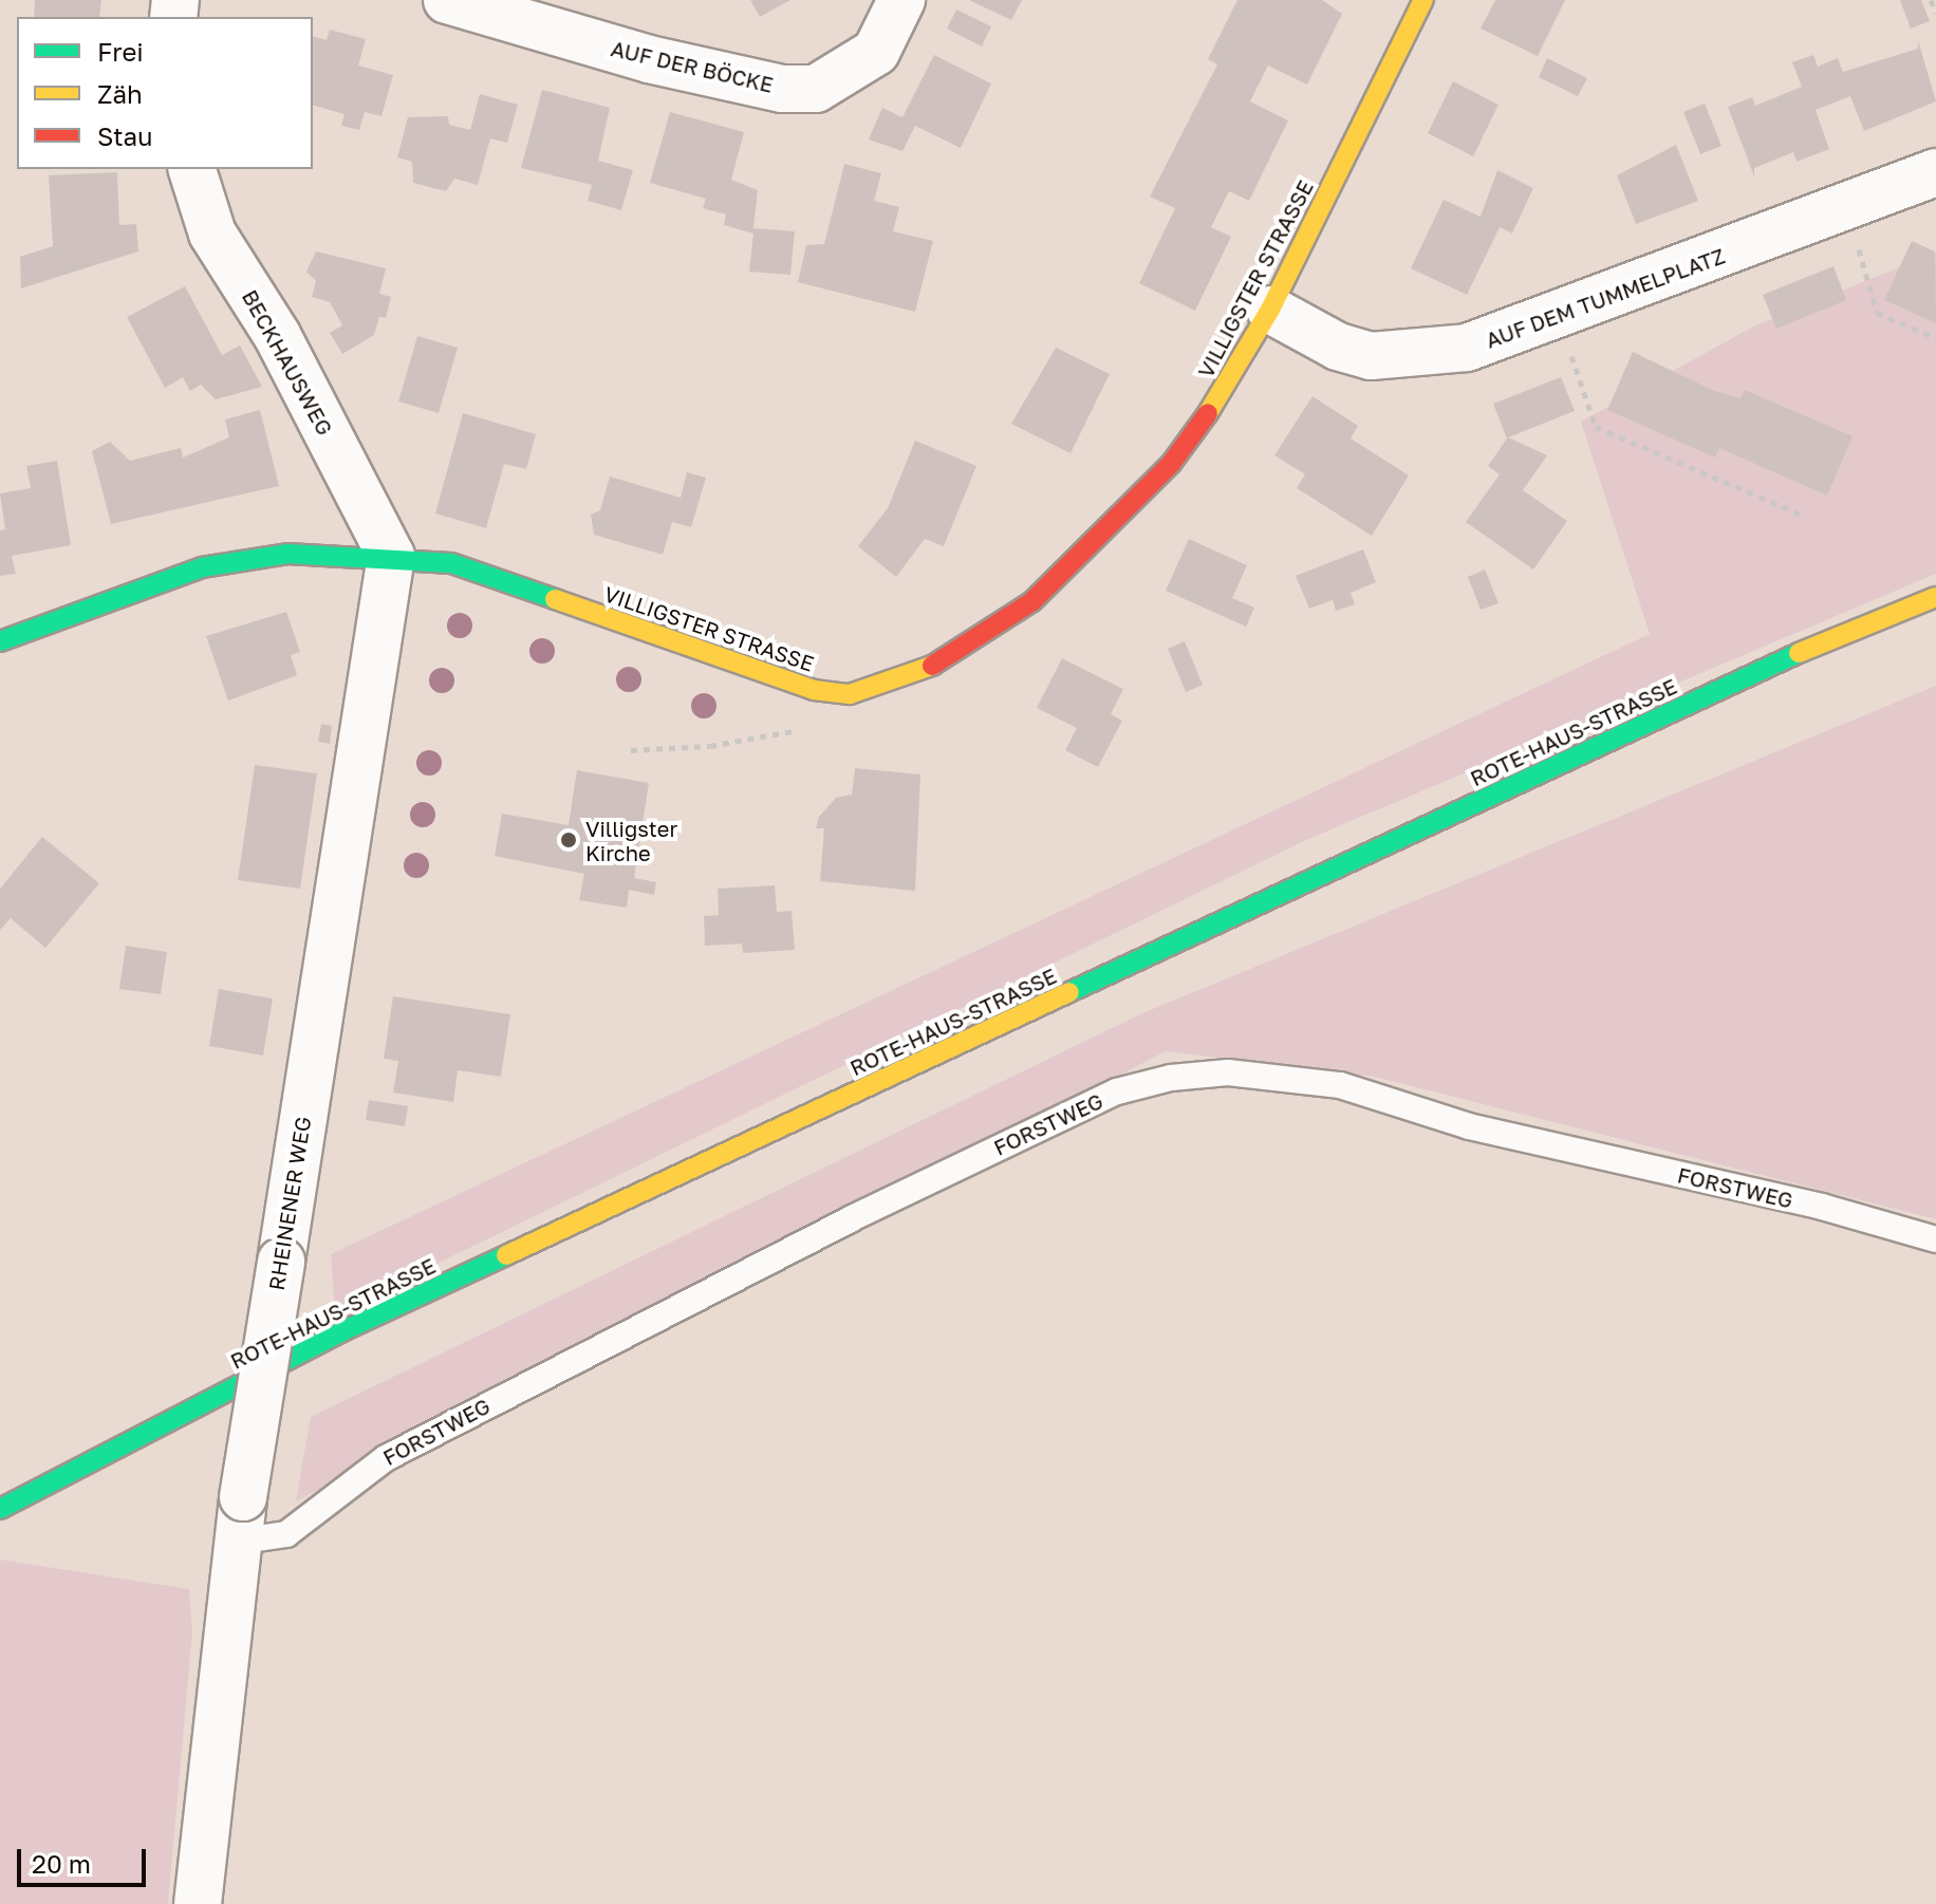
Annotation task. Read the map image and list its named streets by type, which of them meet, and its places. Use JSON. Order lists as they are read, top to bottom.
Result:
{
  "streets": {
    "main road": ["VILLIGSTER STRASSE", "ROTE-HAUS-STRASSE"],
    "street": [
      "AUF DER BÖCKE",
      "AUF DEM TUMMELPLATZ",
      "BECKHAUSWEG",
      "RHEINENER WEG"
    ],
    "lane": ["FORSTWEG"]
  },
  "crossings": [
    ["VILLIGSTER STRASSE", "AUF DEM TUMMELPLATZ"],
    ["VILLIGSTER STRASSE", "BECKHAUSWEG"],
    ["VILLIGSTER STRASSE", "RHEINENER WEG"],
    ["BECKHAUSWEG", "RHEINENER WEG"],
    ["FORSTWEG", "RHEINENER WEG"]
  ],
  "places": ["Villigster Kirche"],
  "legend": ["Frei", "Zäh", "Stau"],
  "scale_bar": "20 m"
}
